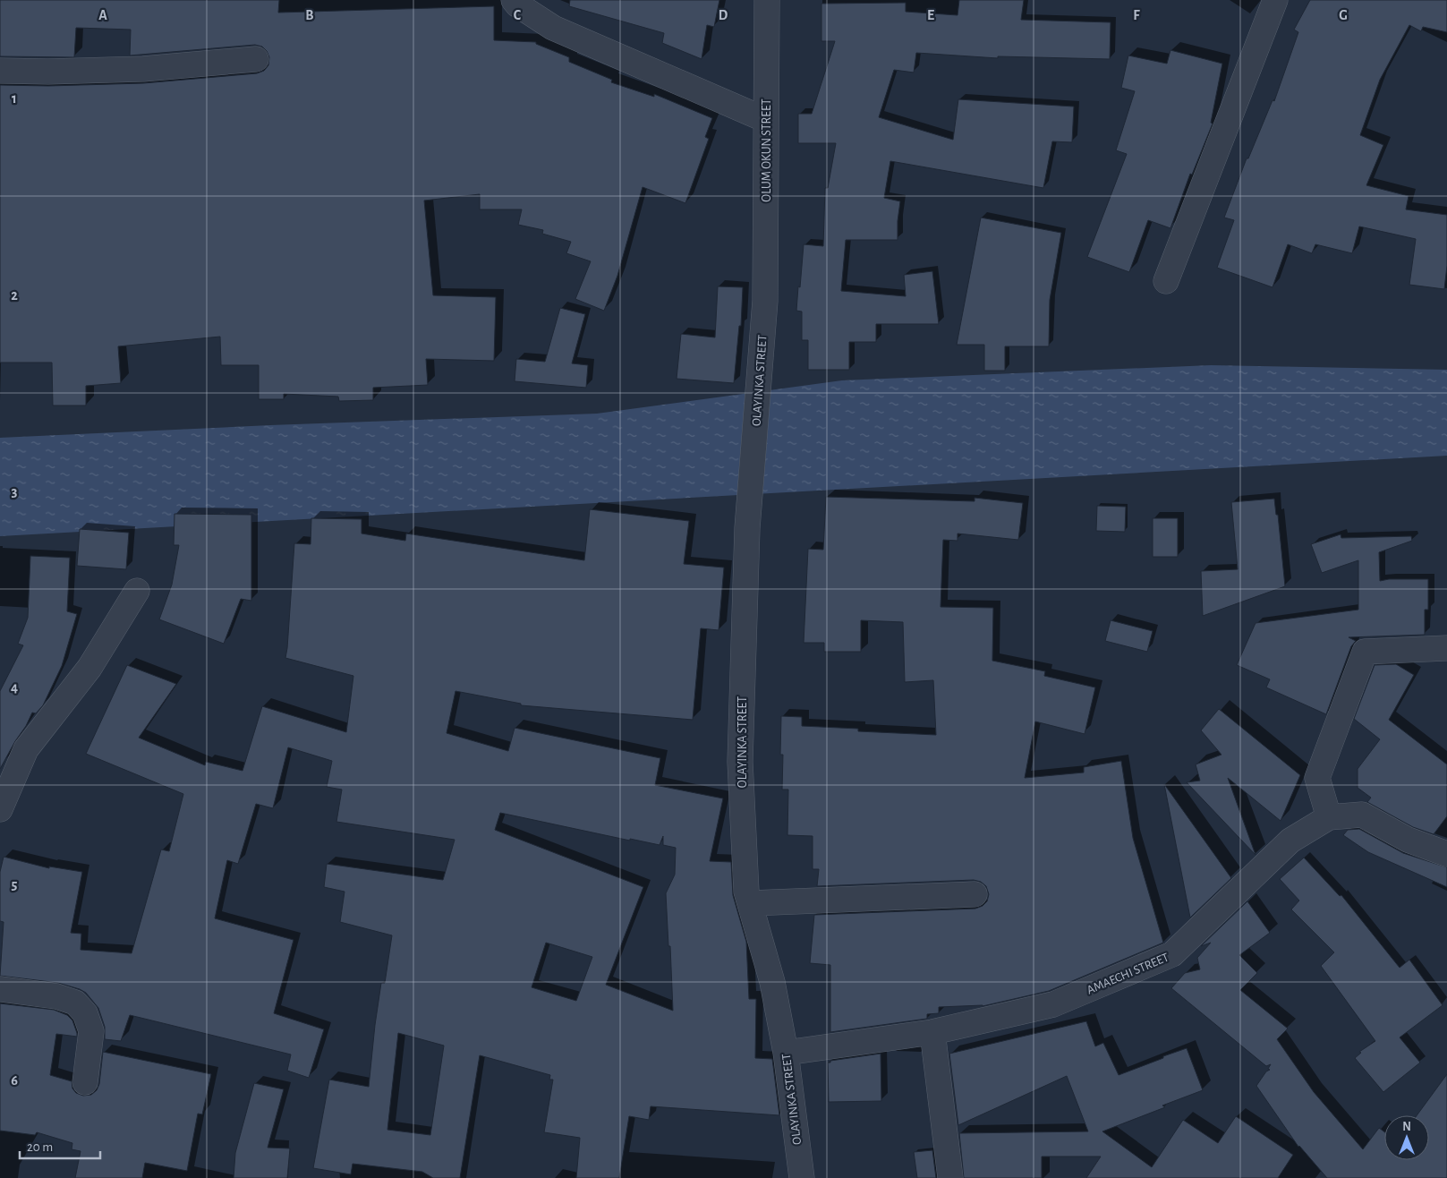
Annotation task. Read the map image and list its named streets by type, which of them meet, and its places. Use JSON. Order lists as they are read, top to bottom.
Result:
{
  "streets": {
    "street": ["OLUM OKUN STREET", "OLAYINKA STREET", "AMAECHI STREET"]
  },
  "crossings": [
    ["OLUM OKUN STREET", "OLAYINKA STREET"],
    ["OLAYINKA STREET", "AMAECHI STREET"]
  ],
  "scale_bar": "20 m",
  "north": "top",
  "grid": {
    "columns": [
      "A",
      "B",
      "C",
      "D",
      "E",
      "F",
      "G"
    ],
    "rows": [
      "1",
      "2",
      "3",
      "4",
      "5",
      "6"
    ]
  }
}
